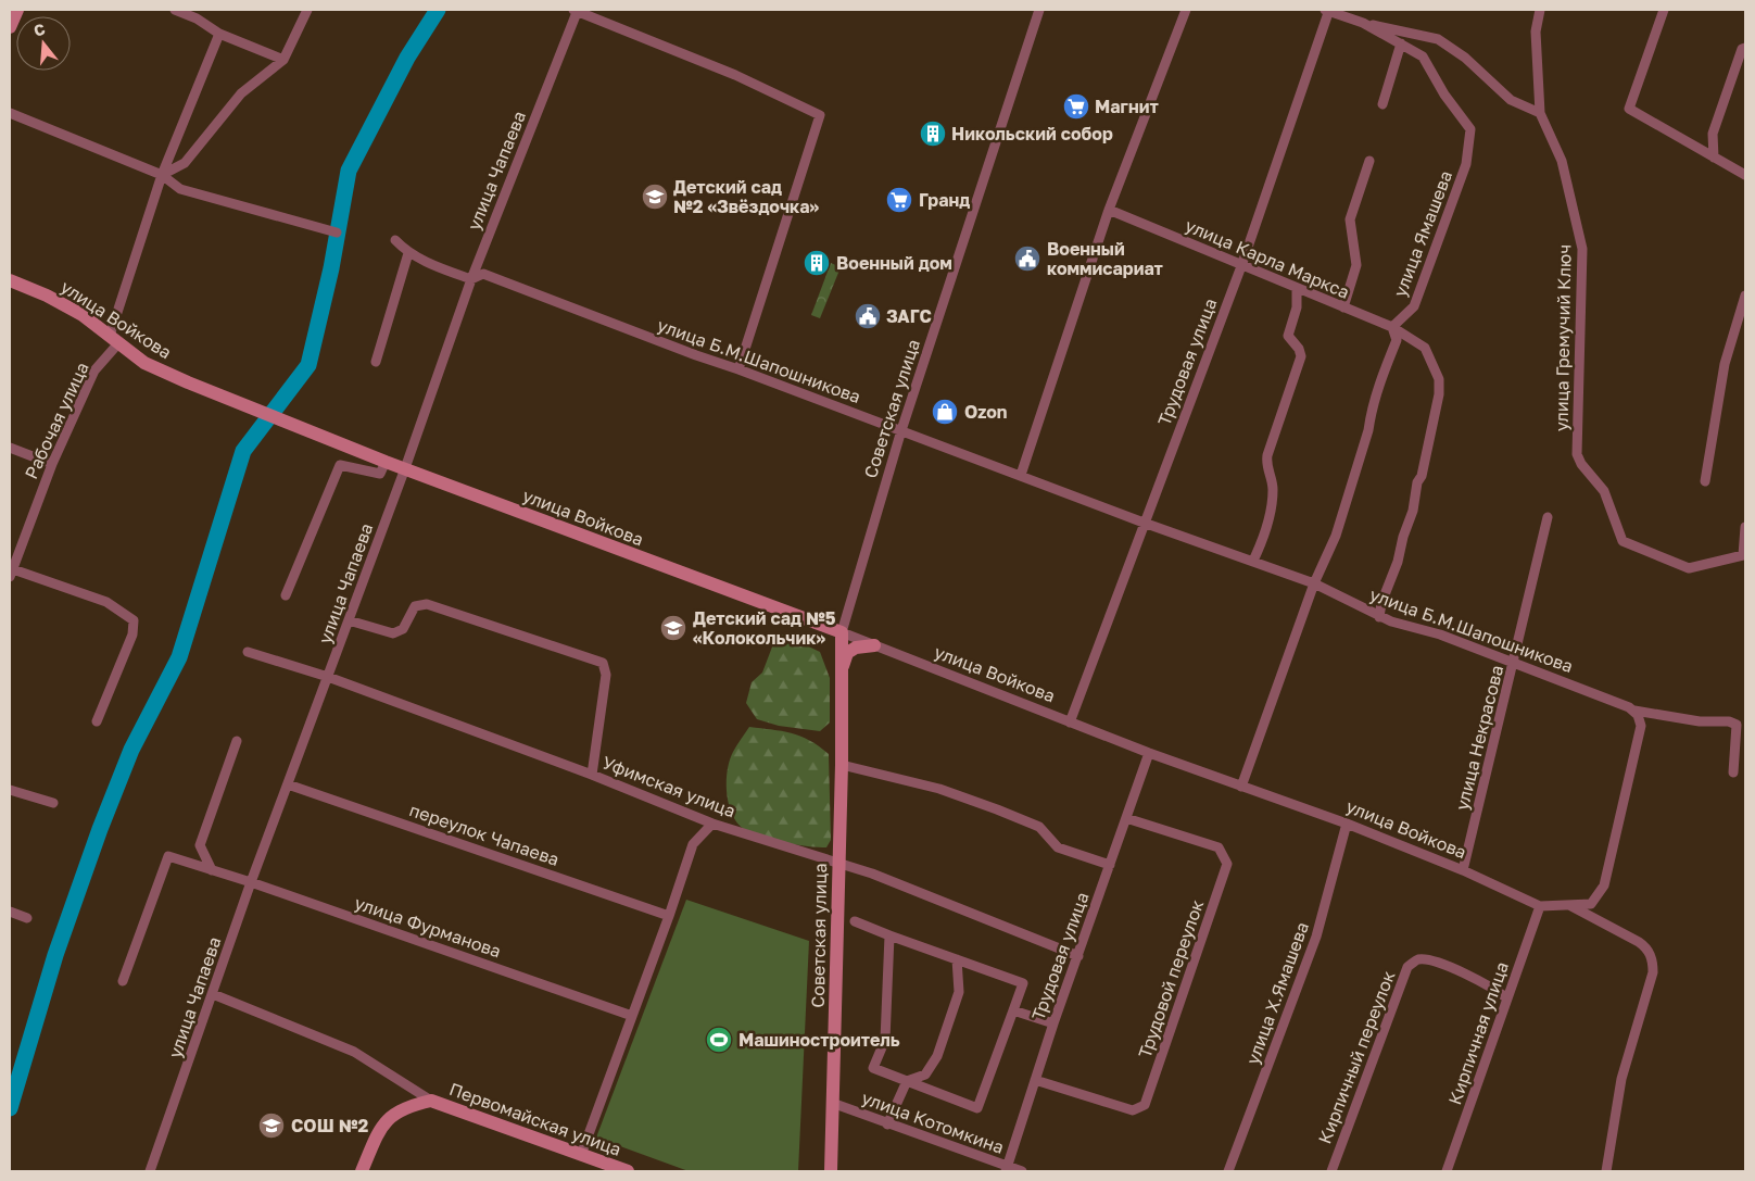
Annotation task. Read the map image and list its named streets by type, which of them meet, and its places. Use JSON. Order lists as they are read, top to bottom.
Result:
{
  "streets": {
    "main road": ["улица Войкова", "Советская улица", "Первомайская улица"],
    "street": [
      "улица Чапаева",
      "улица Ямашева",
      "улица Карла Маркса",
      "улица Гремучий Ключ",
      "улица Б.М.Шапошникова",
      "Трудовая улица",
      "Рабочая улица",
      "улица Некрасова",
      "Уфимская улица",
      "переулок Чапаева",
      "улица Фурманова",
      "Трудовой переулок",
      "улица Х.Ямашева",
      "Кирпичная улица",
      "Кирпичный переулок",
      "улица Котомкина"
    ]
  },
  "crossings": [
    ["улица Чапаева", "улица Войкова"],
    ["улица Чапаева", "улица Б.М.Шапошникова"],
    ["улица Чапаева", "Уфимская улица"],
    ["улица Чапаева", "переулок Чапаева"],
    ["улица Чапаева", "улица Фурманова"],
    ["улица Чапаева", "Первомайская улица"],
    ["улица Ямашева", "улица Карла Маркса"],
    ["улица Ямашева", "Трудовая улица"],
    ["улица Карла Маркса", "улица Б.М.Шапошникова"],
    ["улица Карла Маркса", "Трудовая улица"],
    ["улица Войкова", "улица Б.М.Шапошникова"],
    ["улица Войкова", "Трудовая улица"],
    ["улица Войкова", "Советская улица"],
    ["улица Войкова", "Рабочая улица"],
    ["улица Войкова", "улица Некрасова"],
    ["улица Войкова", "улица Х.Ямашева"],
    ["улица Войкова", "Кирпичная улица"],
    ["улица Б.М.Шапошникова", "Трудовая улица"],
    ["улица Б.М.Шапошникова", "Советская улица"],
    ["улица Б.М.Шапошникова", "улица Некрасова"],
    ["Трудовая улица", "Уфимская улица"],
    ["Трудовая улица", "Трудовой переулок"],
    ["Трудовая улица", "улица Котомкина"],
    ["Советская улица", "Уфимская улица"],
    ["Советская улица", "улица Котомкина"],
    ["Кирпичная улица", "Кирпичный переулок"]
  ],
  "places": {
    "supermarket": ["Магнит", "Гранд"],
    "building": ["Никольский собор", "Военный дом"],
    "school or university": ["Детский сад №2 «Звёздочка»", "Детский сад №5 «Колокольчик»", "СОШ №2"],
    "public building": ["Военный коммисариат", "ЗАГС"],
    "shop": ["Ozon"],
    "sports": ["Машиностроитель"]
  },
  "north": "top"
}
